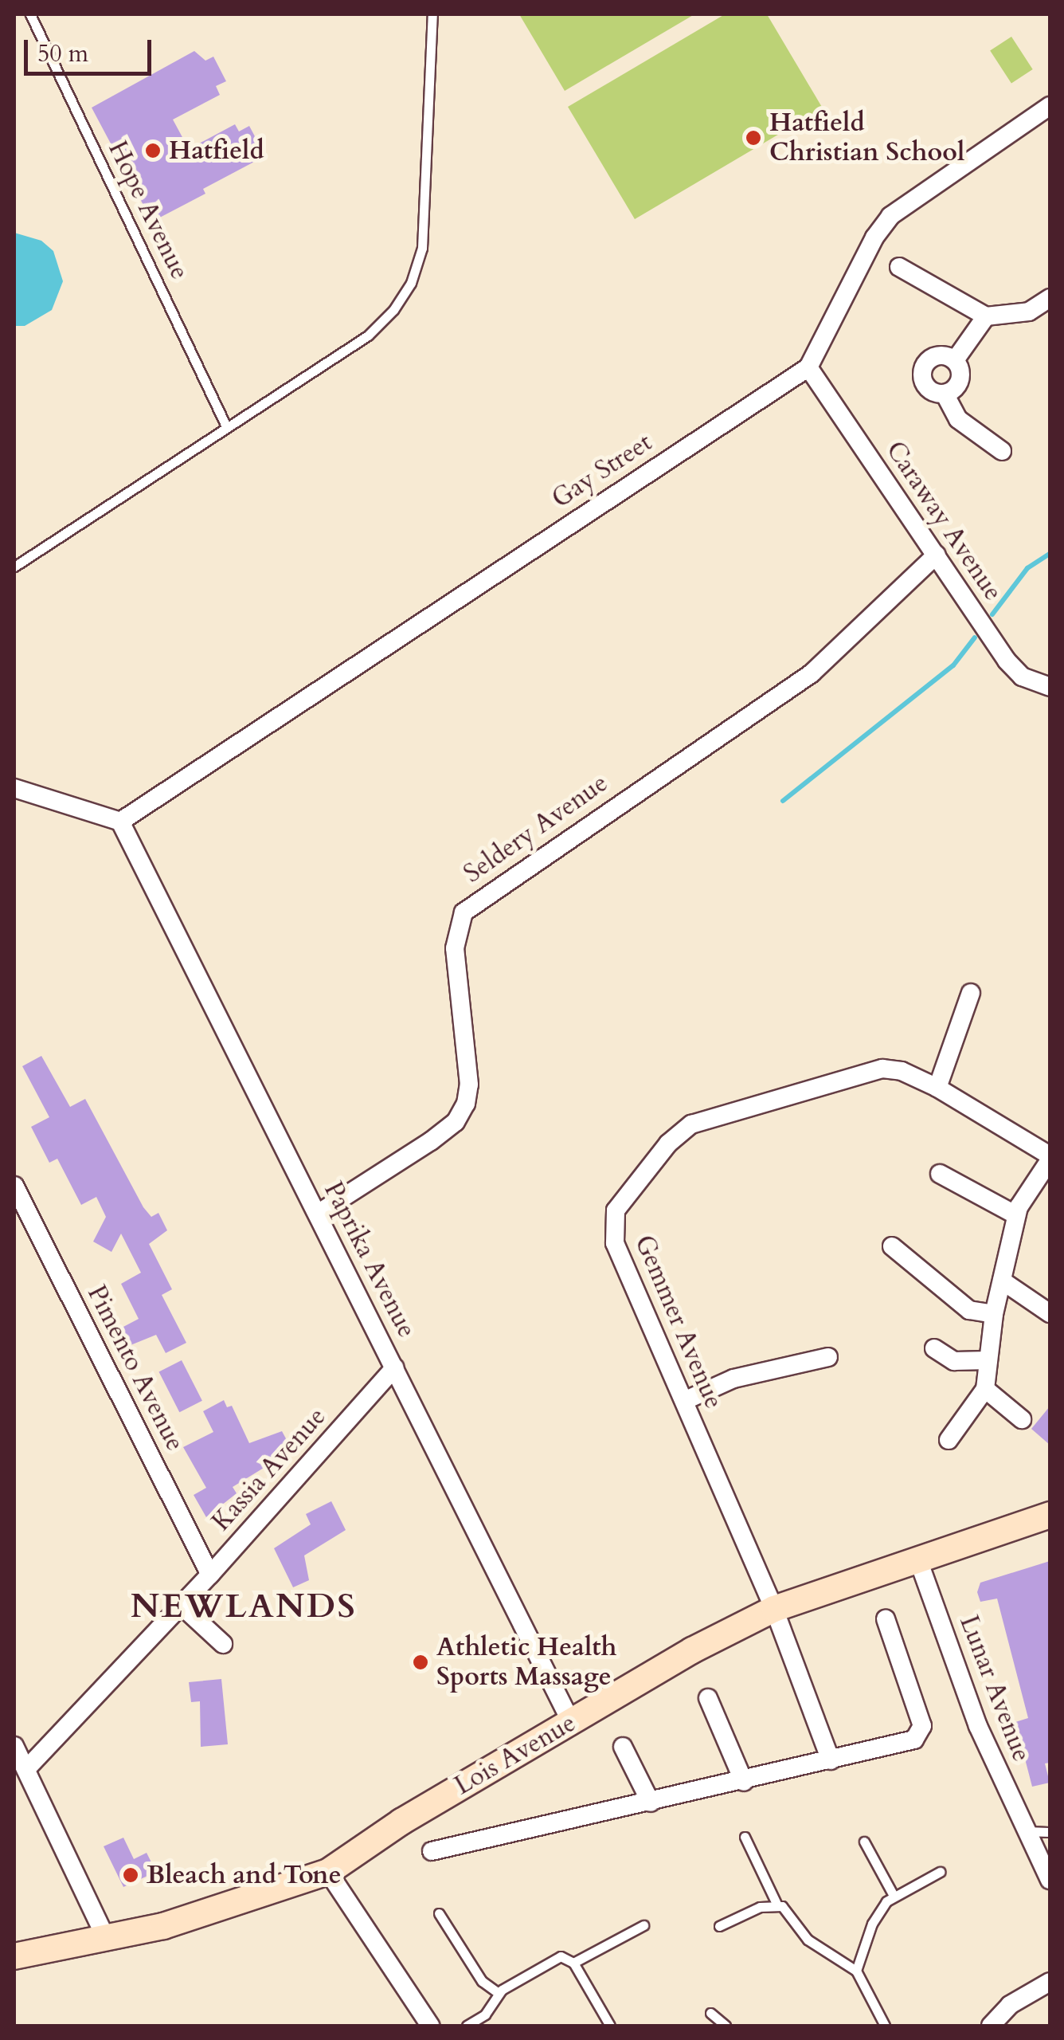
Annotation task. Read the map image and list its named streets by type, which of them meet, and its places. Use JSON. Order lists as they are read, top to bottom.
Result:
{
  "streets": {
    "street": [
      "Gay Street",
      "Caraway Avenue",
      "Seldery Avenue",
      "Paprika Avenue",
      "Gemmer Avenue",
      "Pimento Avenue",
      "Kassia Avenue",
      "Lunar Avenue",
      "Lois Avenue"
    ],
    "lane": ["Hope Avenue"]
  },
  "crossings": [
    ["Gay Street", "Caraway Avenue"],
    ["Gay Street", "Paprika Avenue"],
    ["Caraway Avenue", "Seldery Avenue"],
    ["Seldery Avenue", "Paprika Avenue"],
    ["Paprika Avenue", "Kassia Avenue"],
    ["Paprika Avenue", "Lois Avenue"],
    ["Gemmer Avenue", "Lois Avenue"],
    ["Pimento Avenue", "Kassia Avenue"],
    ["Lunar Avenue", "Lois Avenue"]
  ],
  "districts": ["NEWLANDS"],
  "places": [
    "Hatfield Christian School",
    "Hatfield",
    "Athletic Health Sports Massage",
    "Bleach and Tone"
  ],
  "scale_bar": "50 m"
}
